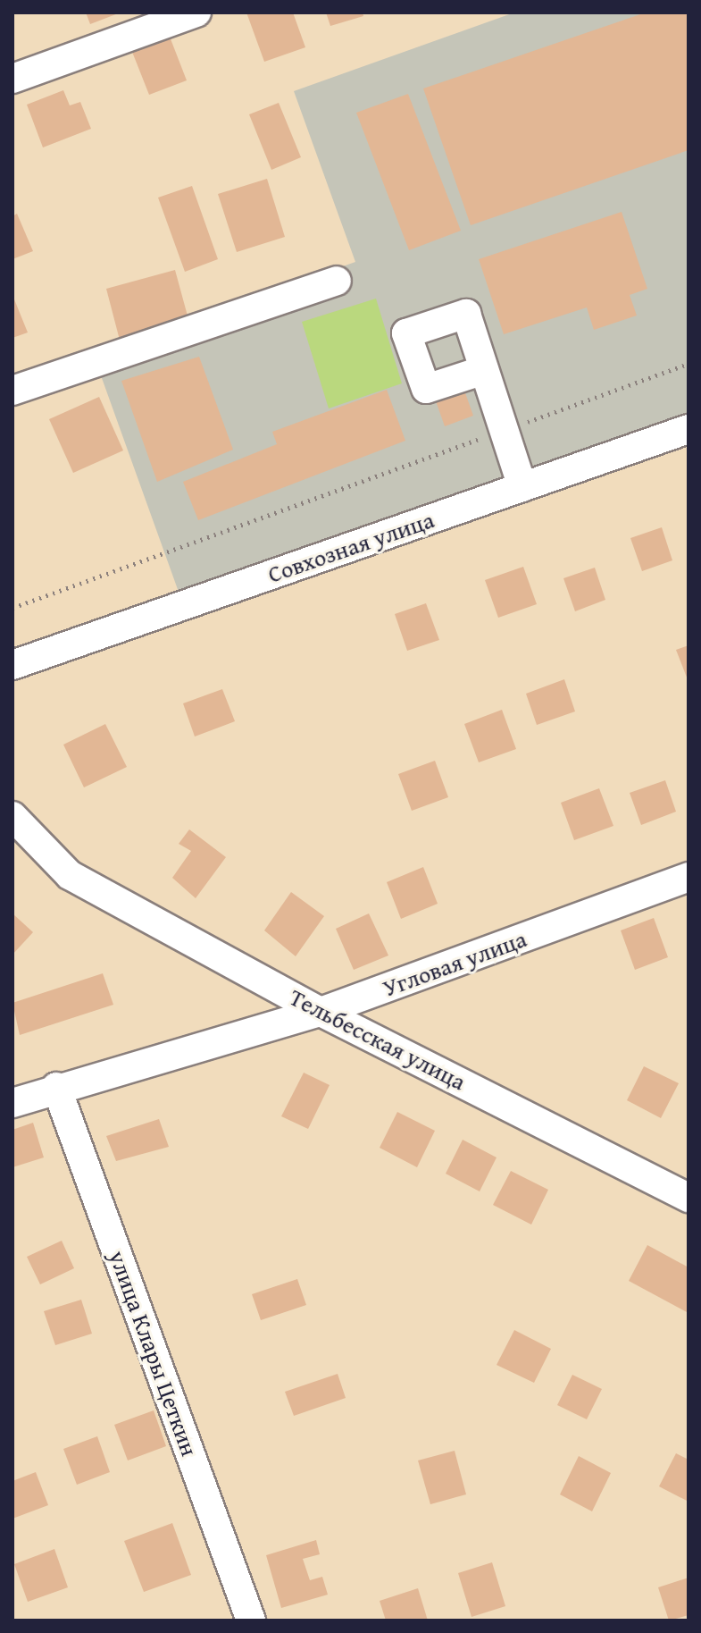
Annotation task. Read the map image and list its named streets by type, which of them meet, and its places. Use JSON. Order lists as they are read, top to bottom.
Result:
{
  "streets": {
    "street": [
      "Совхозная улица",
      "Угловая улица",
      "Тельбесская улица",
      "улица Клары Цеткин"
    ]
  },
  "crossings": [
    ["Угловая улица", "Тельбесская улица"],
    ["Угловая улица", "улица Клары Цеткин"]
  ]
}
